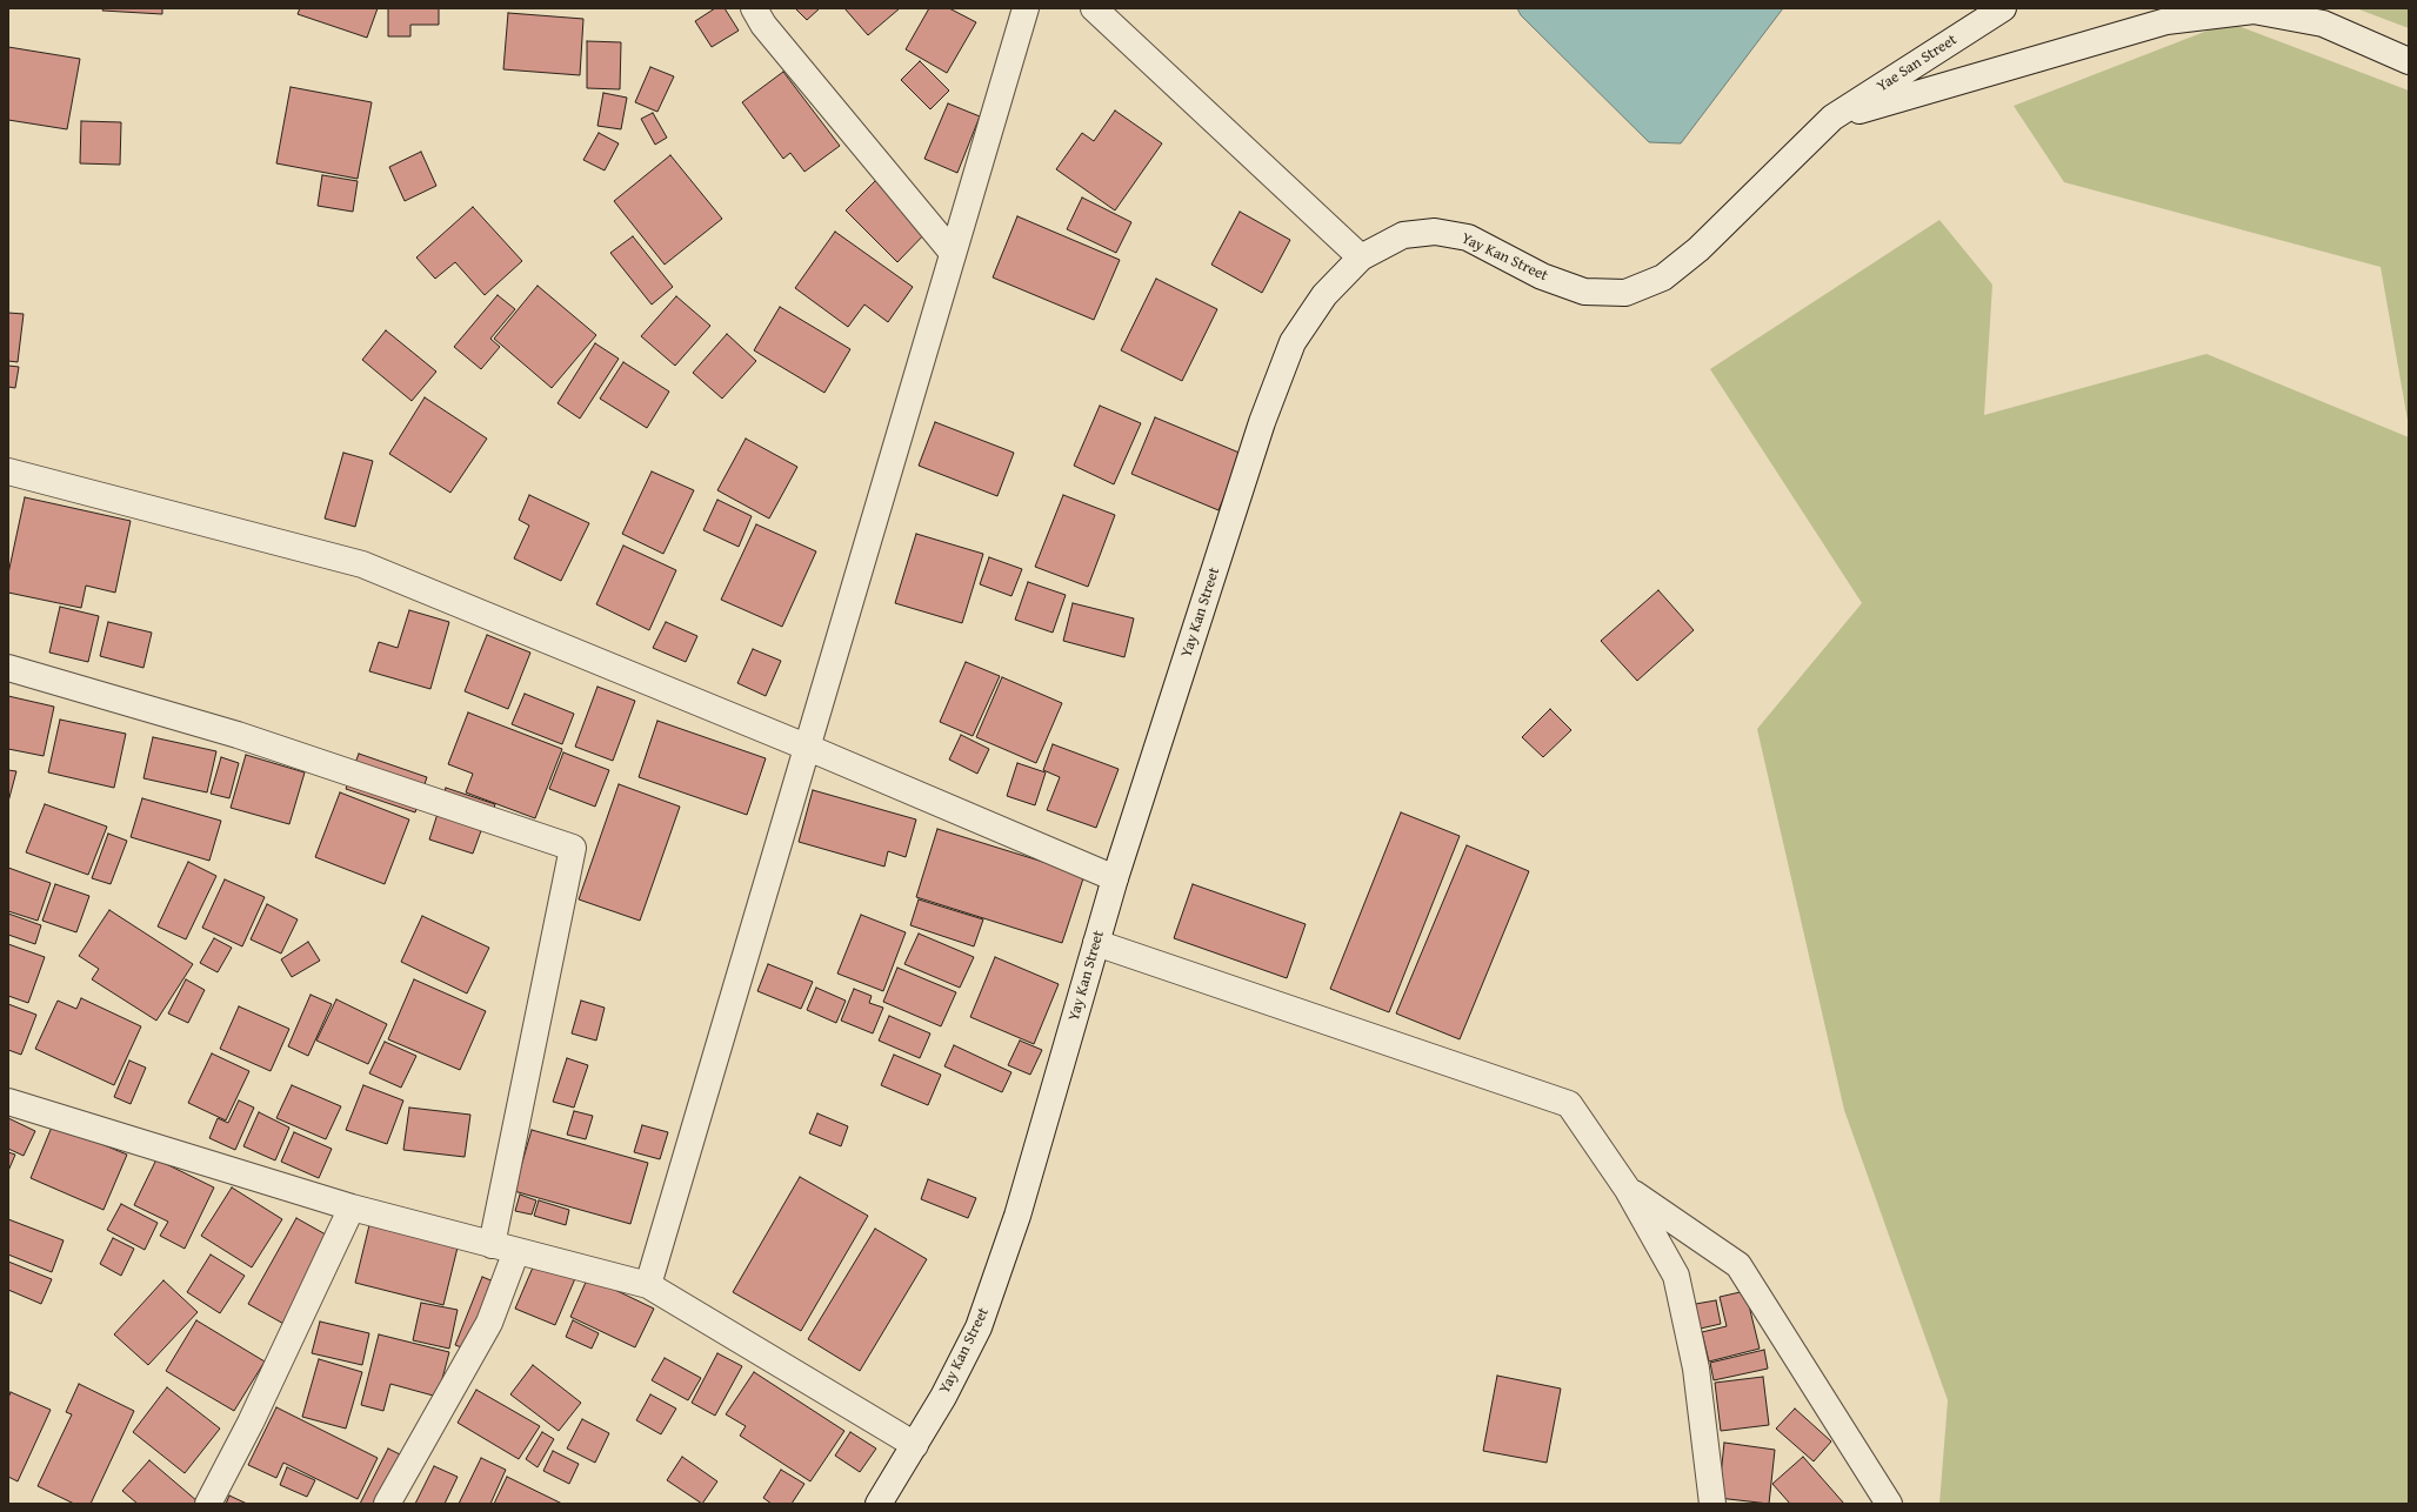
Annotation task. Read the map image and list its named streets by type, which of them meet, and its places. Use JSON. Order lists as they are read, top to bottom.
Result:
{
  "streets": {
    "street": ["Yae San Street", "Yay Kan Street"]
  },
  "crossings": [
    ["Yae San Street", "Yay Kan Street"]
  ]
}
